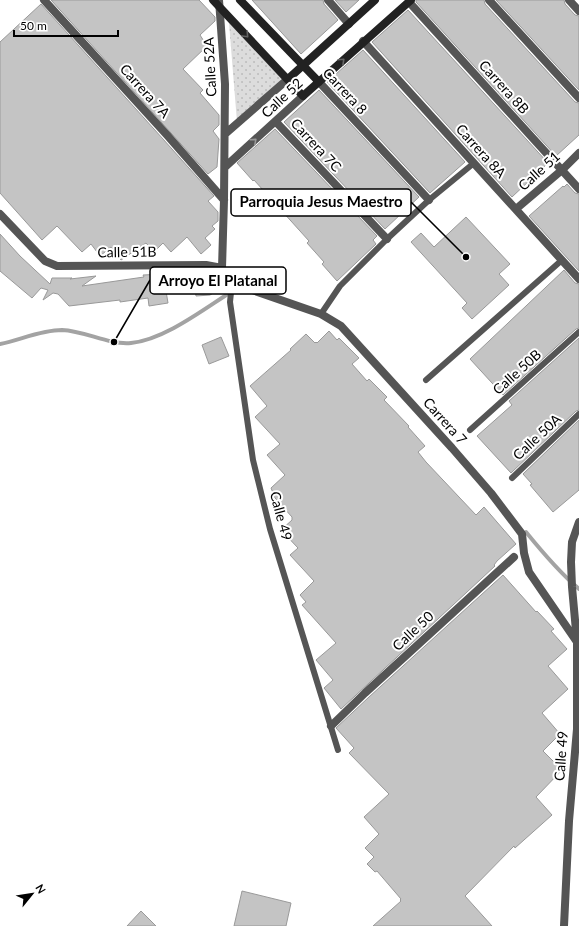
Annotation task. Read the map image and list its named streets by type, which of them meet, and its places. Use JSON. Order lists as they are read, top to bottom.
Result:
{
  "streets": {
    "street": [
      "Calle 52A",
      "Carrera 8B",
      "Carrera 7A",
      "Carrera 8",
      "Calle 52",
      "Carrera 7C",
      "Carrera 8A",
      "Calle 51",
      "Calle 51B",
      "Carrera 7",
      "Calle 49",
      "Calle 50"
    ],
    "lane": ["Calle 50B", "Calle 50A"]
  },
  "crossings": [
    ["Calle 52A", "Calle 52"],
    ["Carrera 8B", "Calle 52"],
    ["Carrera 8B", "Calle 51"],
    ["Carrera 8", "Calle 52"],
    ["Calle 52", "Carrera 7C"],
    ["Calle 52", "Carrera 8A"],
    ["Carrera 8A", "Calle 51"],
    ["Carrera 7", "Calle 49"],
    ["Calle 49", "Calle 50"]
  ],
  "places": ["Parroquia Jesus Maestro", "Arroyo El Platanal"],
  "scale_bar": "50 m",
  "north": "top right"
}
